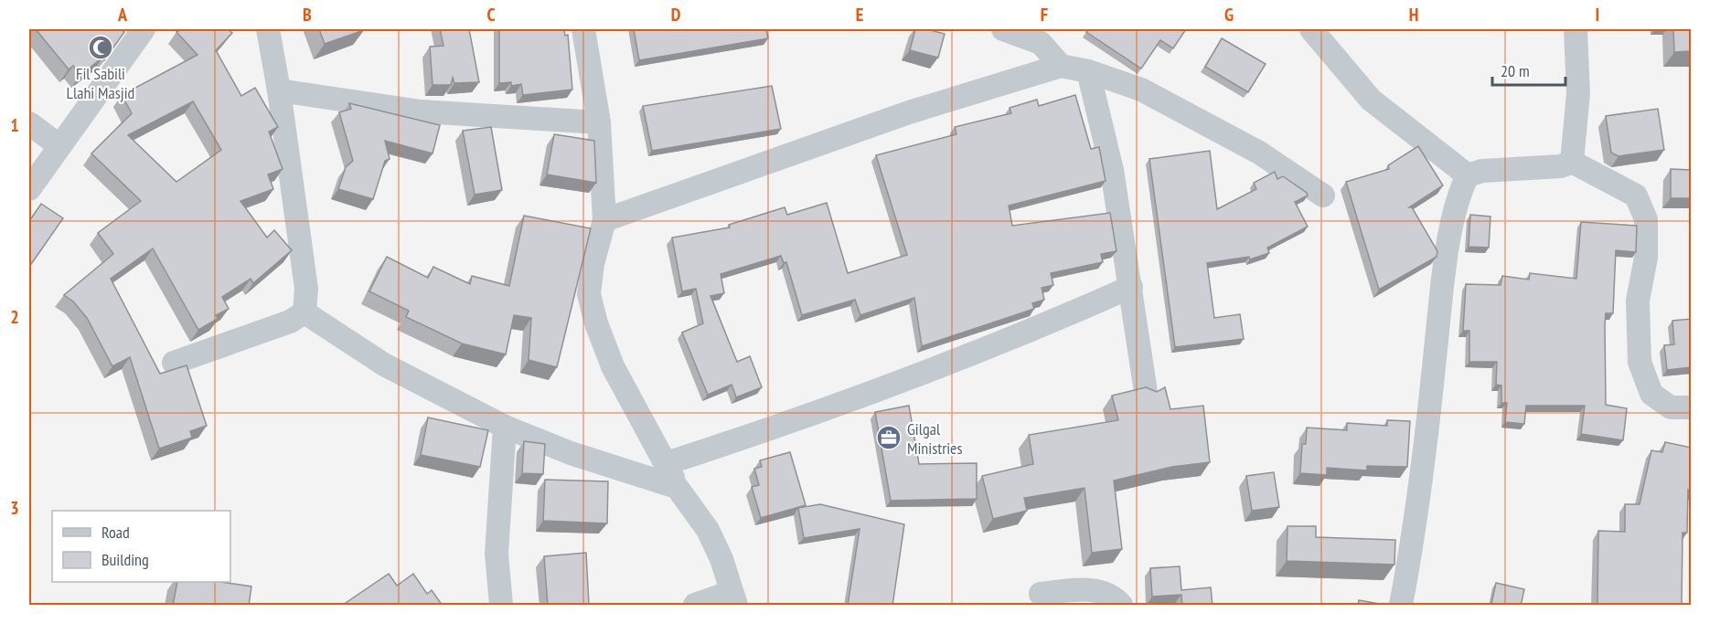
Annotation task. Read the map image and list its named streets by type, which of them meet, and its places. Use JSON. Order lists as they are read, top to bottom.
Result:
{
  "places": {
    "mosque": ["Fil Sabili Llahi Masjid"],
    "office": ["Gilgal Ministries"]
  },
  "legend": ["Road", "Building"],
  "scale_bar": "20 m",
  "grid": {
    "columns": [
      "A",
      "B",
      "C",
      "D",
      "E",
      "F",
      "G",
      "H",
      "I"
    ],
    "rows": ["1", "2", "3"]
  }
}
